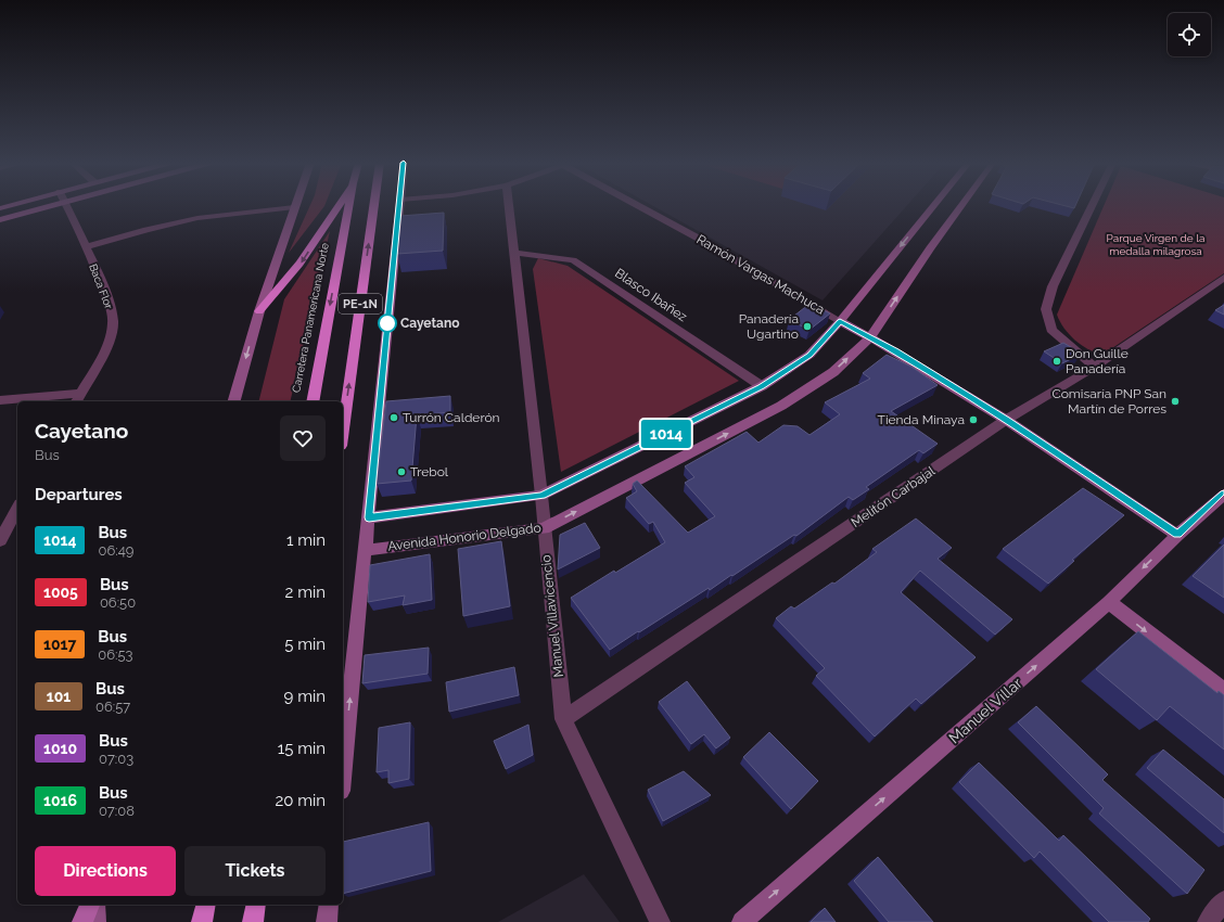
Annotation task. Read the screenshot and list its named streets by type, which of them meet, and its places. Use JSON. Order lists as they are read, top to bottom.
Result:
{
  "streets": {
    "highway": ["PE-1N", "Carretera Panamericana Norte"],
    "street": [
      "Ramón Vargas Machuca",
      "Baca Flor",
      "Blasco Ibañez",
      "Melitón Carbajal",
      "Avenida Honorio Delgado",
      "Manuel Villavicencio",
      "Manuel Villar"
    ]
  },
  "crossings": [
    ["Ramón Vargas Machuca", "Melitón Carbajal"],
    ["Ramón Vargas Machuca", "Avenida Honorio Delgado"],
    ["Ramón Vargas Machuca", "Manuel Villar"],
    ["Blasco Ibañez", "Manuel Villavicencio"],
    ["Melitón Carbajal", "Manuel Villavicencio"],
    ["Avenida Honorio Delgado", "Manuel Villavicencio"]
  ],
  "parks": ["Parque Virgen de la medalla milagrosa"],
  "places": [
    "Cayetano",
    "Panadería Ugartino",
    "Don Guille Panadería",
    "Comisaría PNP San Martín de Porres",
    "Turrón Calderón",
    "Tienda Minaya",
    "Trebol"
  ],
  "lines": ["bus line 1014"],
  "page": {
    "on_map": "1014",
    "heading": [
      ["Cayetano", "Bus"],
      "Departures"
    ],
    "list": [
      {
        "mark": "1014",
        "name": "Bus",
        "note": "06:49",
        "value": "1 min"
      },
      {
        "mark": "1005",
        "name": "Bus",
        "note": "06:50",
        "value": "2 min"
      },
      {
        "mark": "1017",
        "name": "Bus",
        "note": "06:53",
        "value": "5 min"
      },
      {
        "mark": "101",
        "name": "Bus",
        "note": "06:57",
        "value": "9 min"
      },
      {
        "mark": "1010",
        "name": "Bus",
        "note": "07:03",
        "value": "15 min"
      },
      {
        "mark": "1016",
        "name": "Bus",
        "note": "07:08",
        "value": "20 min"
      }
    ],
    "buttons": ["Directions", "Tickets"]
  }
}
